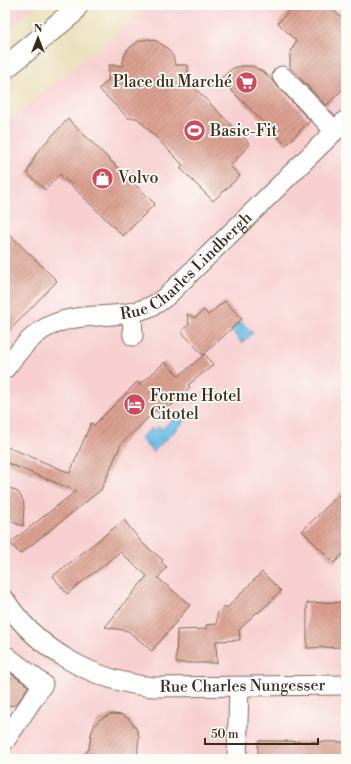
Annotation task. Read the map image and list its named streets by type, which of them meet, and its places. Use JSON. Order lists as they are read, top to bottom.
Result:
{
  "streets": {
    "street": ["Rue Charles Lindbergh", "Rue Charles Nungesser"]
  },
  "places": {
    "supermarket": ["Place du Marché"],
    "sports": ["Basic-Fit"],
    "shop": ["Volvo"],
    "hotel": ["Forme Hotel Citotel"]
  },
  "scale_bar": "50 m",
  "north": "top"
}
